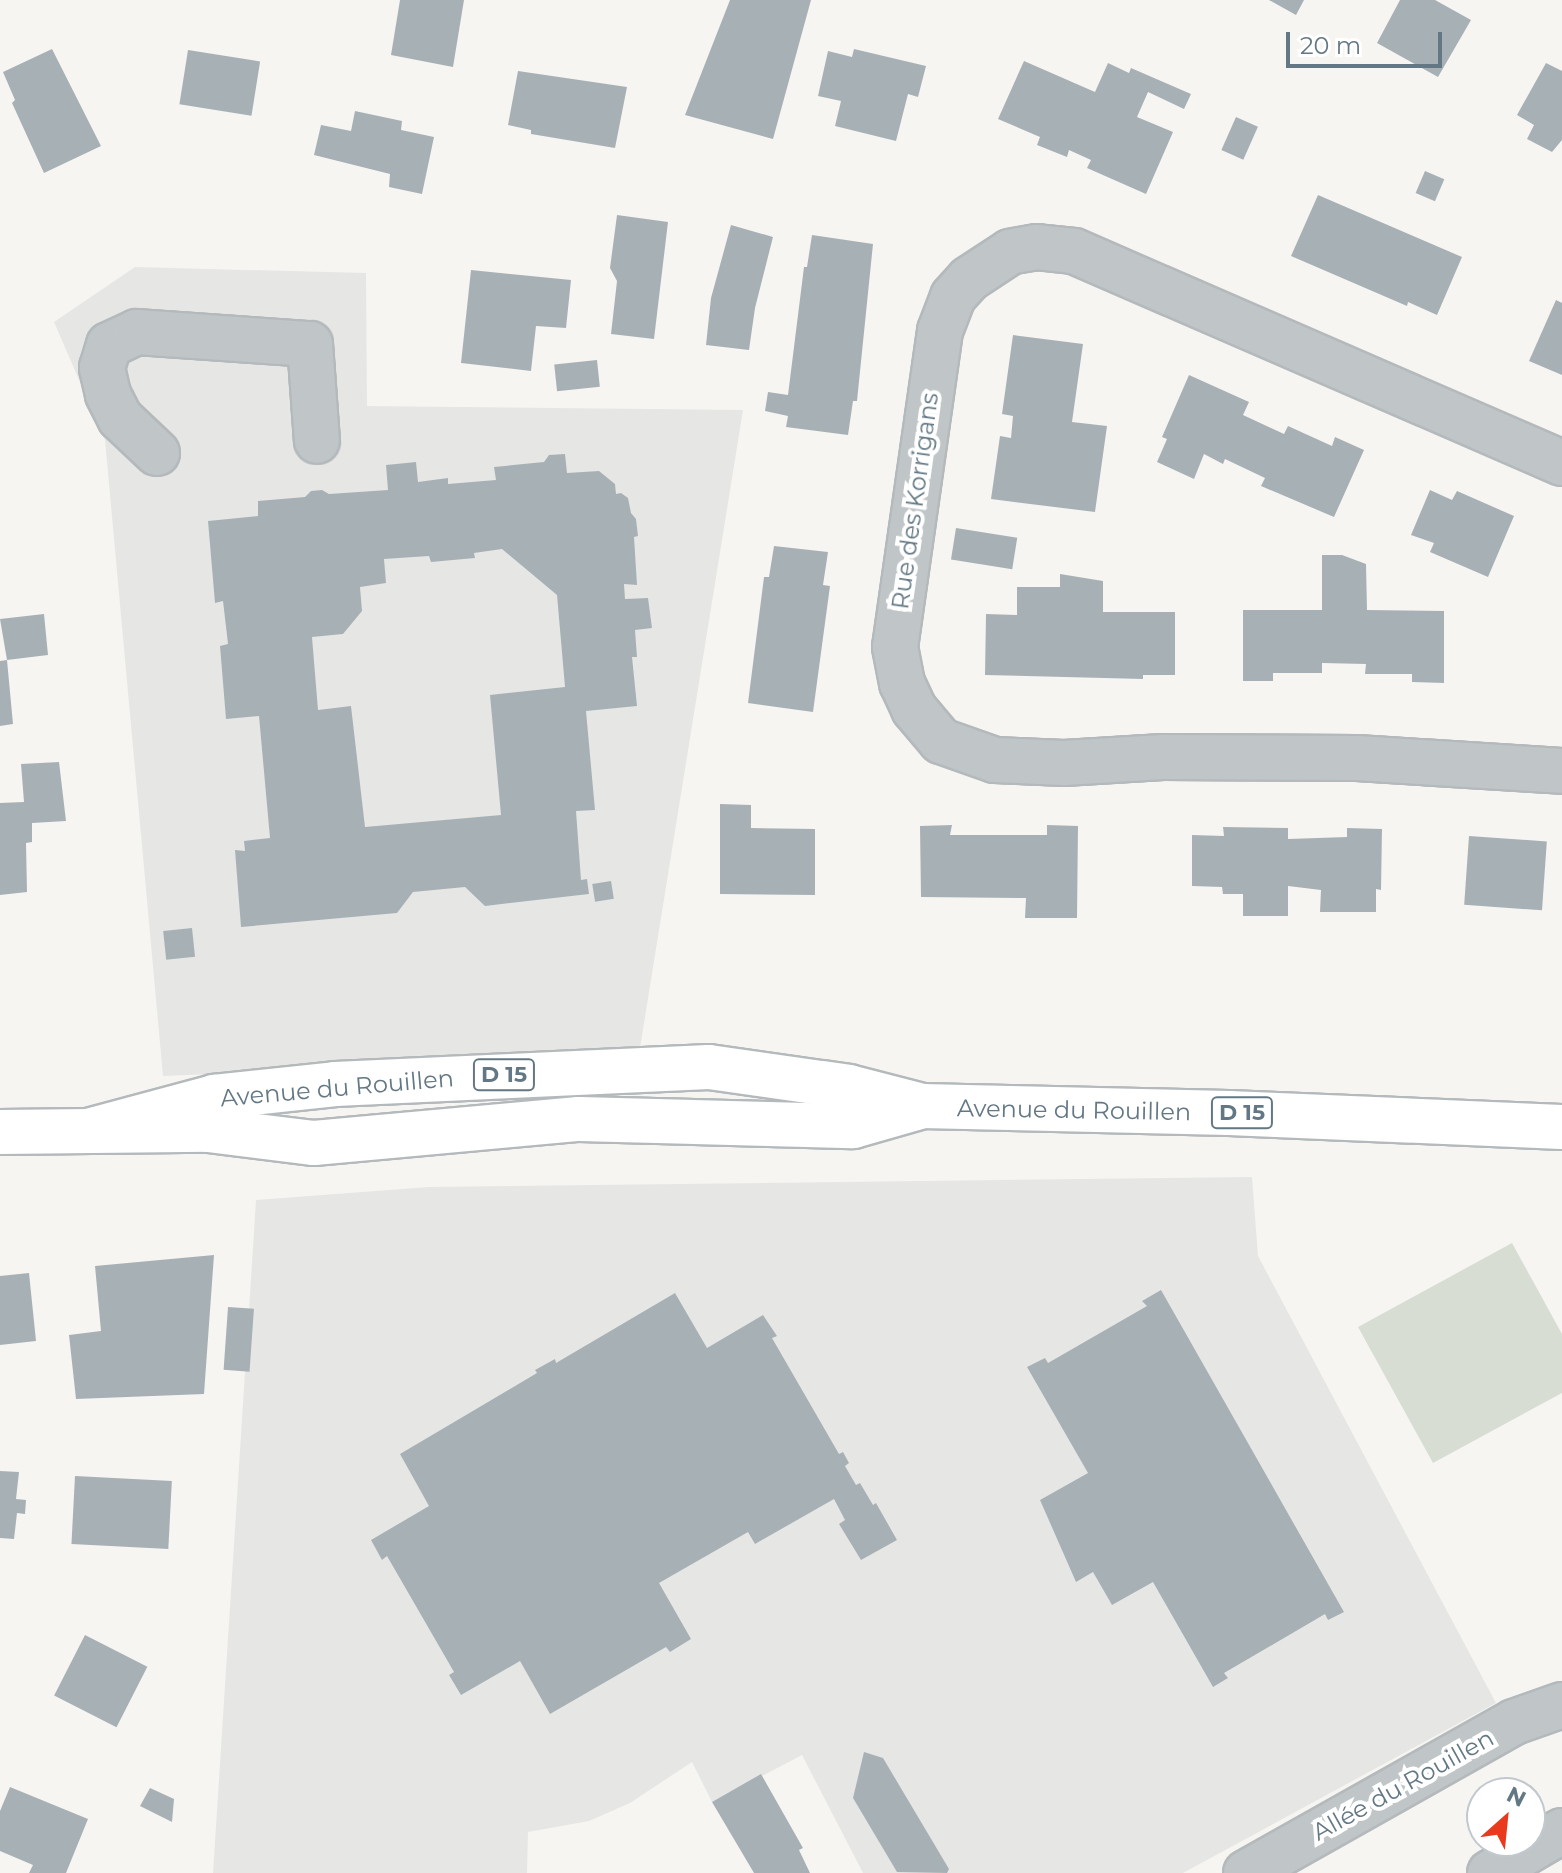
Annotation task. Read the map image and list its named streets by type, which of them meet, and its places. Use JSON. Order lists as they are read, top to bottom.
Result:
{
  "streets": {
    "main road": ["D 15", "Avenue du Rouillen"],
    "street": ["Rue des Korrigans", "Allée du Rouillen"]
  },
  "scale_bar": "20 m",
  "north": "top right"
}
